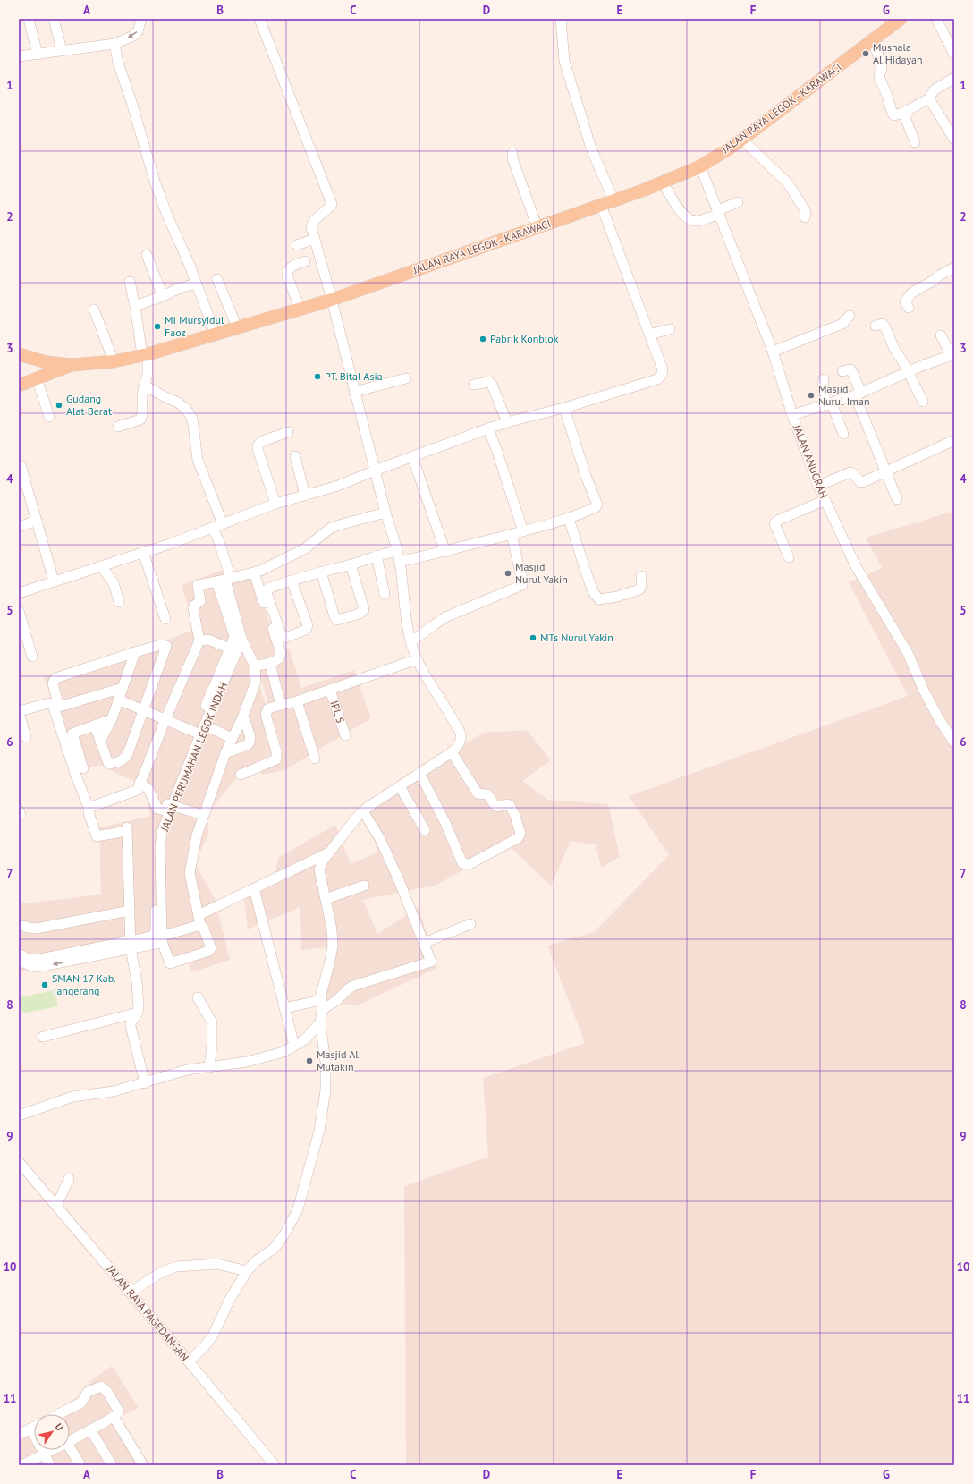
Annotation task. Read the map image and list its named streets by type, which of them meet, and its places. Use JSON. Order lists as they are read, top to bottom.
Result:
{
  "streets": {
    "main road": ["JALAN RAYA LEGOK - KARAWACI"],
    "street": [
      "JALAN ANUGRAH",
      "IPL 5",
      "JALAN PERUMAHAN LEGOK INDAH",
      "JALAN RAYA PAGEDANGAN"
    ]
  },
  "crossings": [
    ["JALAN RAYA LEGOK - KARAWACI", "JALAN ANUGRAH"]
  ],
  "places": [
    "Mushala Al Hidayah",
    "MI Mursyidul Faoz",
    "Pabrik Konblok",
    "PT. Bital Asia",
    "Masjid Nurul Iman",
    "Gudang Alat Berat",
    "Masjid Nurul Yakin",
    "MTs Nurul Yakin",
    "SMAN 17 Kab. Tangerang",
    "Masjid Al Mutakin"
  ],
  "north": "top right",
  "grid": {
    "columns": [
      "A",
      "B",
      "C",
      "D",
      "E",
      "F",
      "G"
    ],
    "rows": [
      "1",
      "2",
      "3",
      "4",
      "5",
      "6",
      "7",
      "8",
      "9",
      "10",
      "11"
    ]
  }
}
